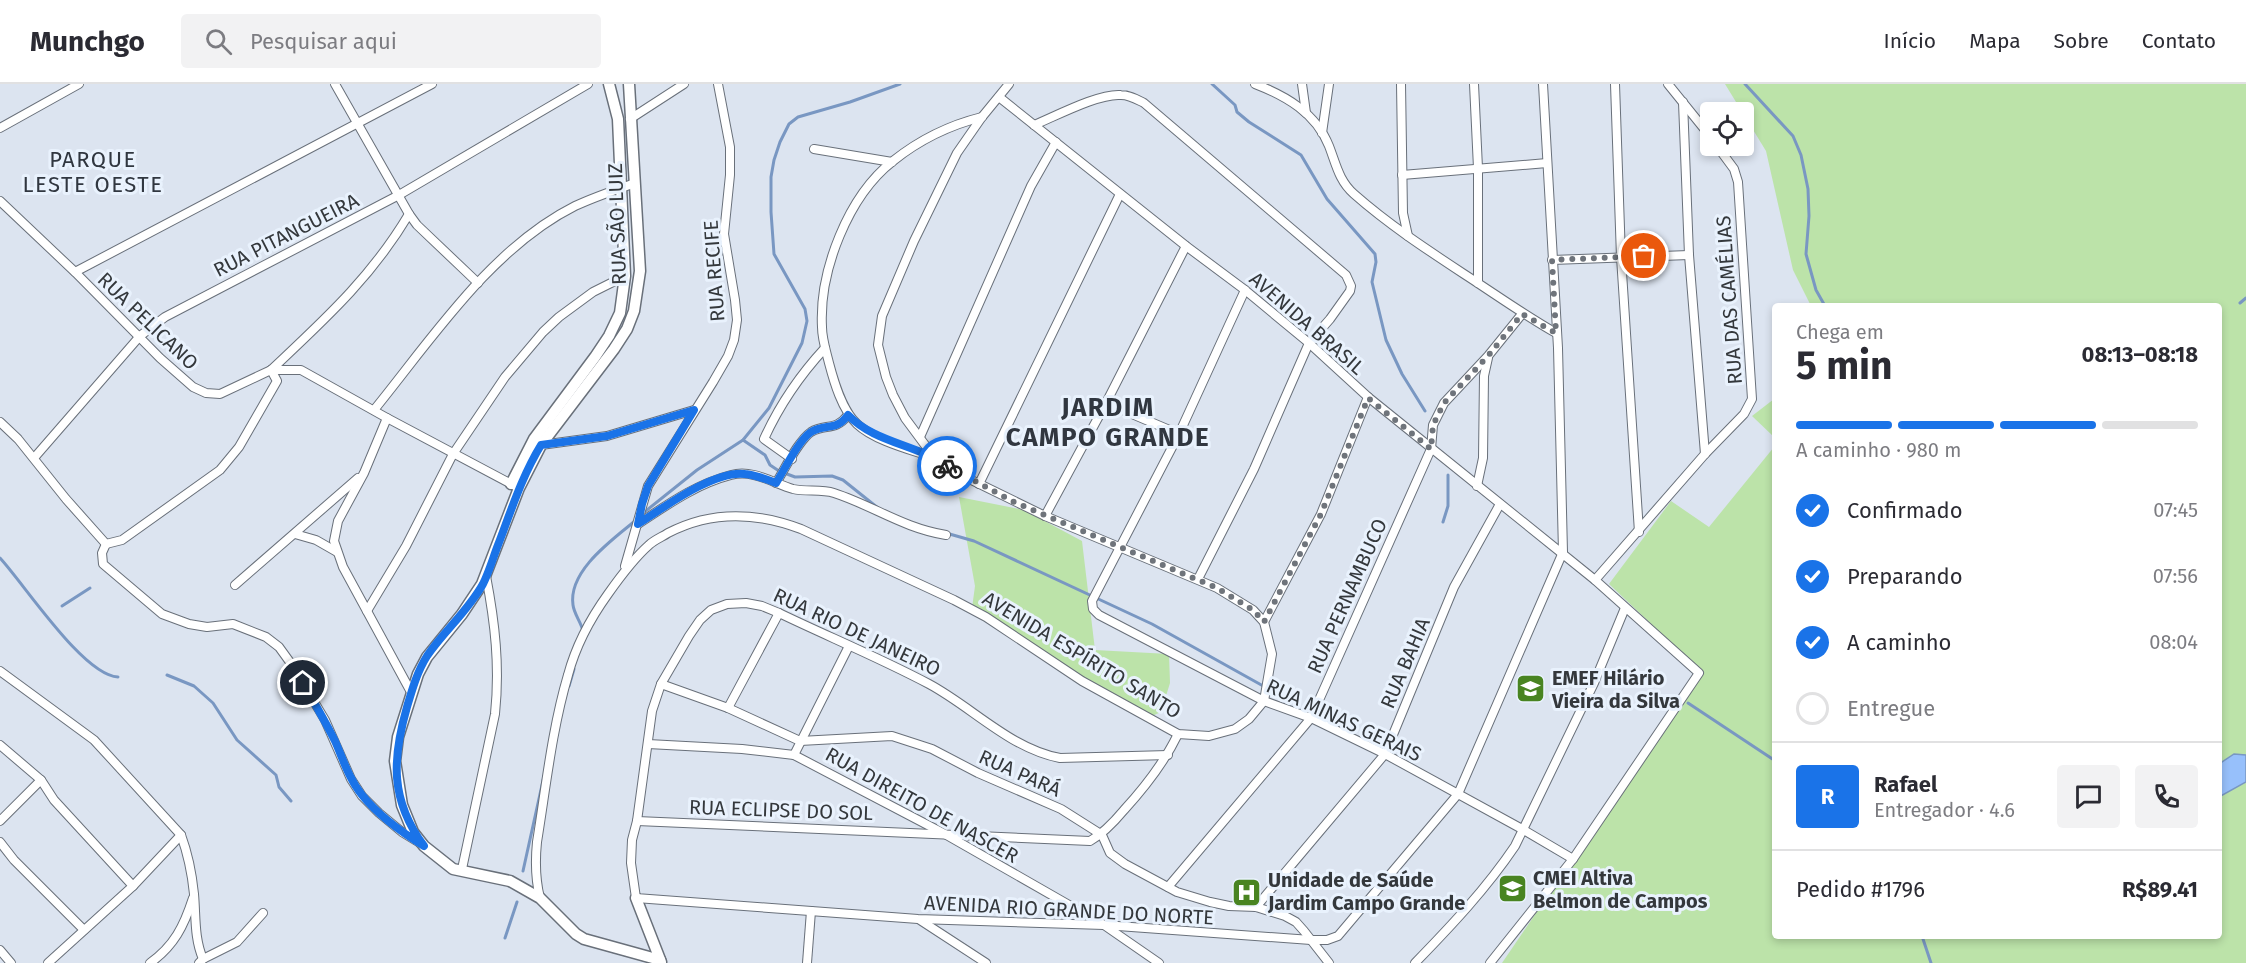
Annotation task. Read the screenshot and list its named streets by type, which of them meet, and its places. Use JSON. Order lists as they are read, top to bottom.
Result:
{
  "streets": {
    "street": [
      "RUA SÃO LUIZ",
      "RUA PITANGUEIRA",
      "RUA RECIFE",
      "RUA DAS CAMÉLIAS",
      "RUA PELICANO",
      "AVENIDA BRASIL",
      "RUA PERNAMBUCO",
      "RUA RIO DE JANEIRO",
      "AVENIDA ESPÍRITO SANTO",
      "RUA BAHIA",
      "RUA MINAS GERAIS",
      "RUA PARÁ",
      "RUA DIREITO DE NASCER",
      "RUA ECLIPSE DO SOL",
      "AVENIDA RIO GRANDE DO NORTE"
    ]
  },
  "crossings": [
    ["RUA SÃO LUIZ", "RUA PELICANO"],
    ["RUA SÃO LUIZ", "AVENIDA ESPÍRITO SANTO"],
    ["RUA PITANGUEIRA", "RUA PELICANO"],
    ["RUA RECIFE", "AVENIDA ESPÍRITO SANTO"],
    ["RUA DAS CAMÉLIAS", "AVENIDA BRASIL"],
    ["AVENIDA BRASIL", "RUA PERNAMBUCO"],
    ["AVENIDA BRASIL", "RUA BAHIA"],
    ["AVENIDA BRASIL", "RUA MINAS GERAIS"],
    ["AVENIDA BRASIL", "AVENIDA RIO GRANDE DO NORTE"],
    ["RUA PERNAMBUCO", "RUA MINAS GERAIS"],
    ["RUA PERNAMBUCO", "RUA PARÁ"],
    ["RUA RIO DE JANEIRO", "RUA PARÁ"],
    ["RUA RIO DE JANEIRO", "RUA DIREITO DE NASCER"],
    ["RUA RIO DE JANEIRO", "RUA ECLIPSE DO SOL"],
    ["RUA RIO DE JANEIRO", "AVENIDA RIO GRANDE DO NORTE"],
    ["AVENIDA ESPÍRITO SANTO", "RUA MINAS GERAIS"],
    ["RUA BAHIA", "RUA MINAS GERAIS"],
    ["RUA BAHIA", "RUA PARÁ"],
    ["RUA MINAS GERAIS", "AVENIDA RIO GRANDE DO NORTE"],
    ["RUA PARÁ", "RUA ECLIPSE DO SOL"],
    ["RUA PARÁ", "AVENIDA RIO GRANDE DO NORTE"],
    ["RUA DIREITO DE NASCER", "RUA ECLIPSE DO SOL"],
    ["RUA DIREITO DE NASCER", "AVENIDA RIO GRANDE DO NORTE"]
  ],
  "districts": ["PARQUE LESTE OESTE", "JARDIM CAMPO GRANDE"],
  "places": {
    "school or university": ["EMEF Hilário Vieira da Silva", "CMEI Altiva Belmon de Campos"],
    "hospital": ["Unidade de Saúde Jardim Campo Grande"]
  },
  "page": {
    "header": "Munchgo",
    "search": "Pesquisar aqui",
    "nav": [
      "Início",
      "Mapa",
      "Sobre",
      "Contato"
    ],
    "heading": ["5 min", "Chega em", "08:13–08:18"],
    "panel": [
      "Rafael",
      "Entregador · 4.6",
      "Pedido #1796",
      "R$89.41"
    ],
    "bar": "A caminho · 980 m",
    "list": [
      ["Confirmado", "07:45"],
      ["Preparando", "07:56"],
      ["A caminho", "08:04"],
      "Entregue"
    ],
    "round": "R"
  }
}
